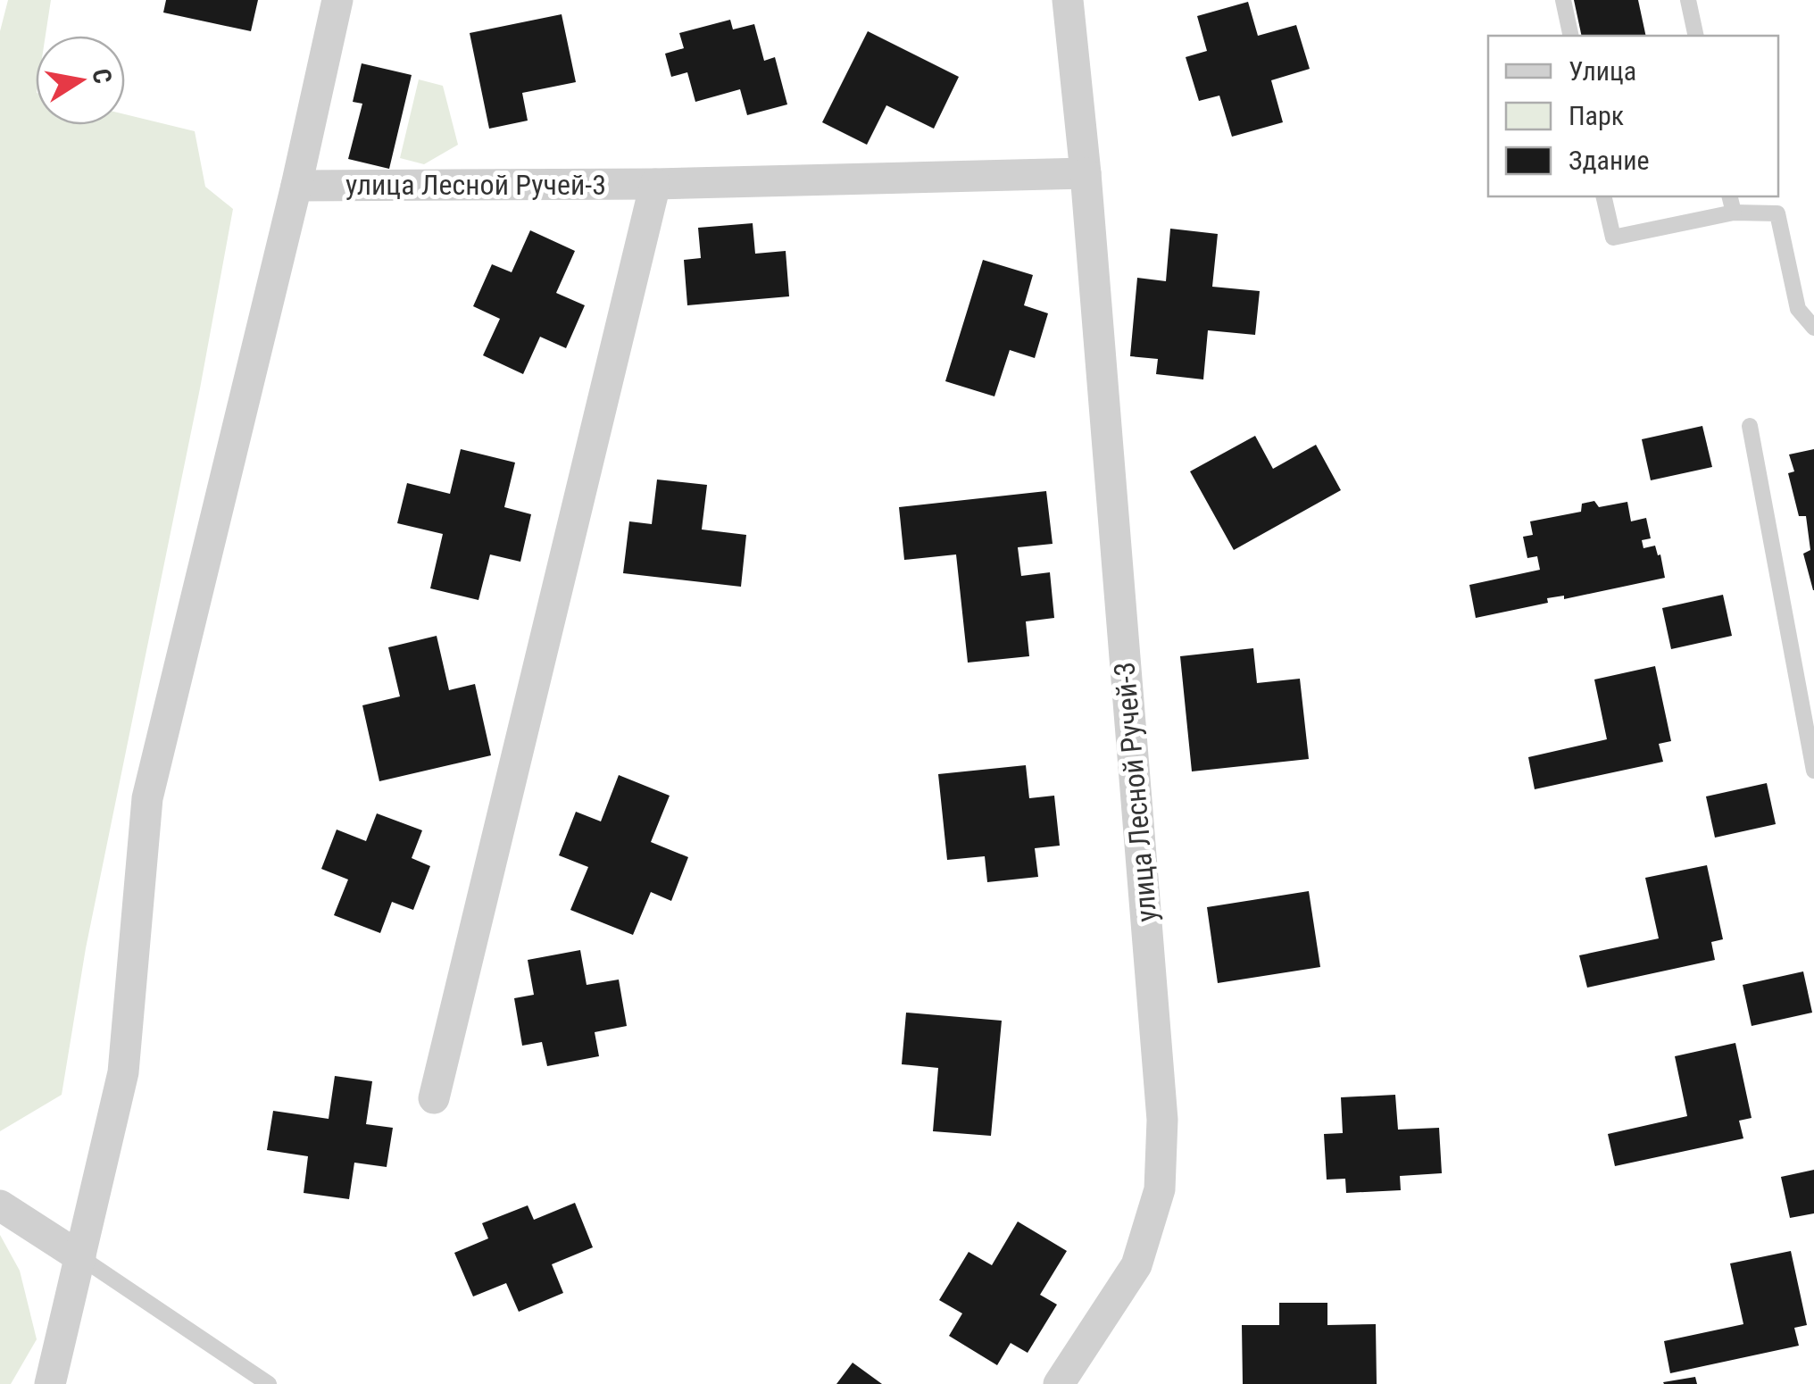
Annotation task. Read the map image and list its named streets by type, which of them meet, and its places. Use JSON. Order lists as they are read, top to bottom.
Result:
{
  "streets": {
    "street": ["улица Лесной Ручей-3"]
  },
  "legend": ["Улица", "Парк", "Здание"],
  "north": "right"
}
